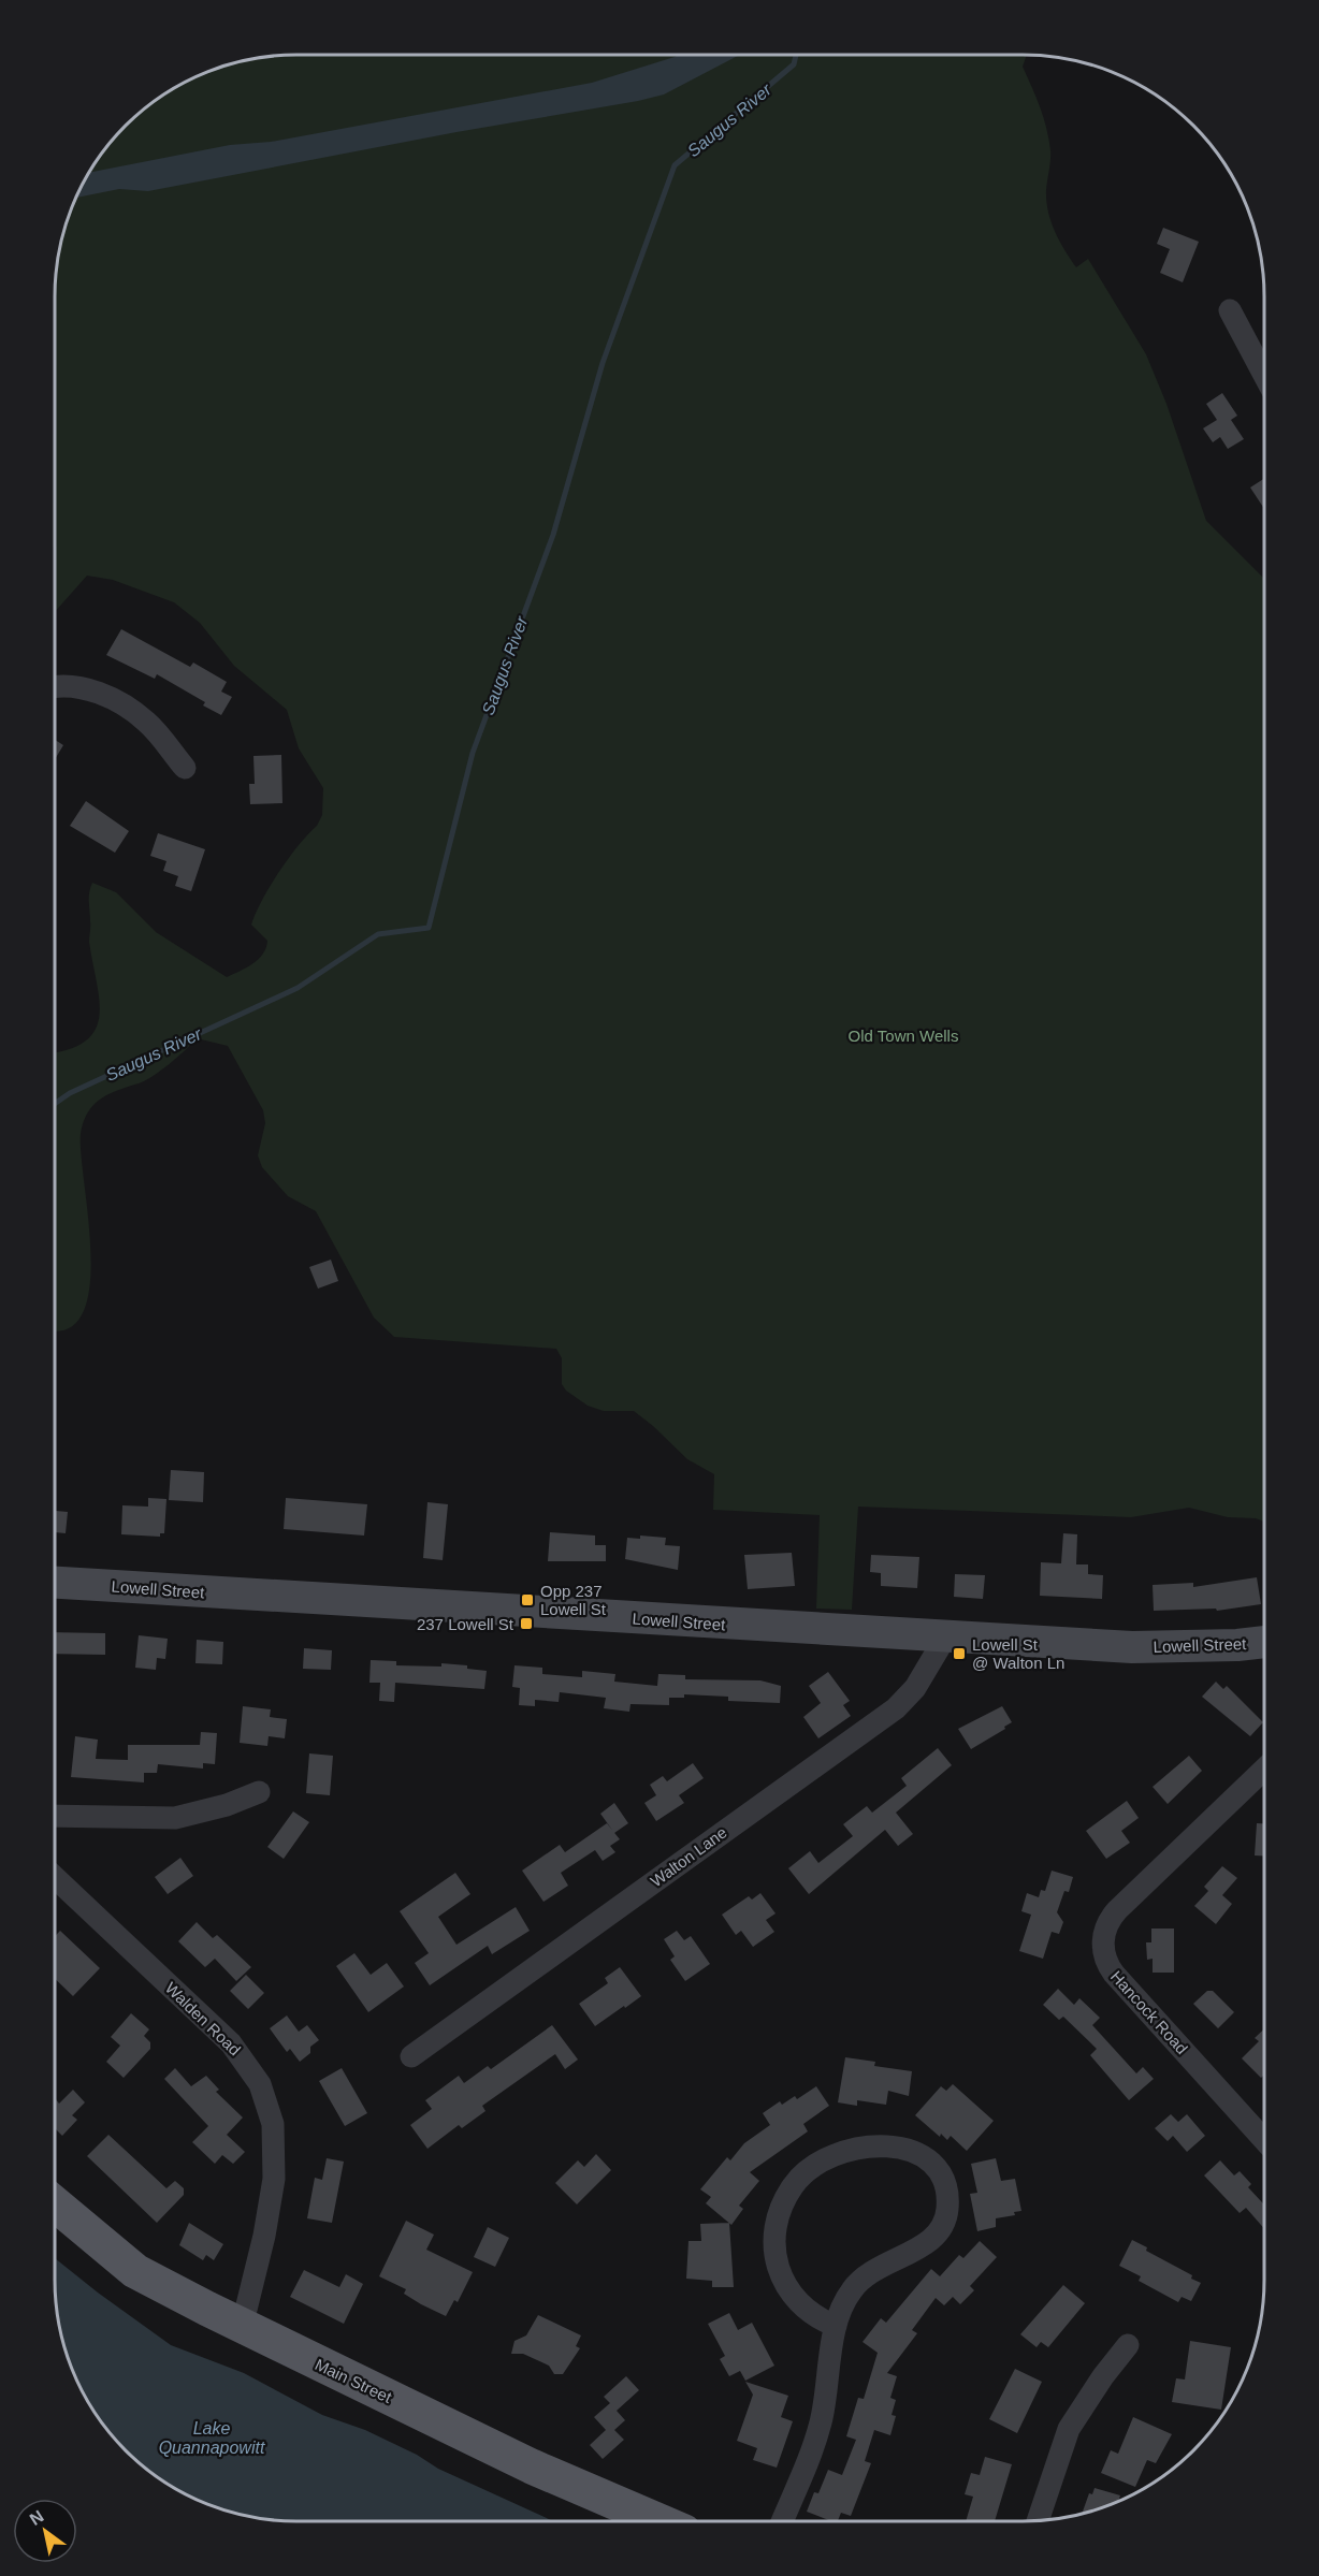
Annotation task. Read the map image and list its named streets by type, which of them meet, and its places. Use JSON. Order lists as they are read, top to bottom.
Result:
{
  "streets": {
    "main road": ["Lowell Street", "Main Street"],
    "street": ["Walton Lane", "Hancock Road", "Walden Road"]
  },
  "crossings": [
    ["Lowell Street", "Walton Lane"],
    ["Walden Road", "Main Street"]
  ],
  "water": ["Saugus River", "Lake Quannapowitt"],
  "parks": ["Old Town Wells"],
  "places": {
    "transit": ["Opp 237 Lowell St", "237 Lowell St", "Lowell St @ Walton Ln"]
  },
  "north": "top left"
}
